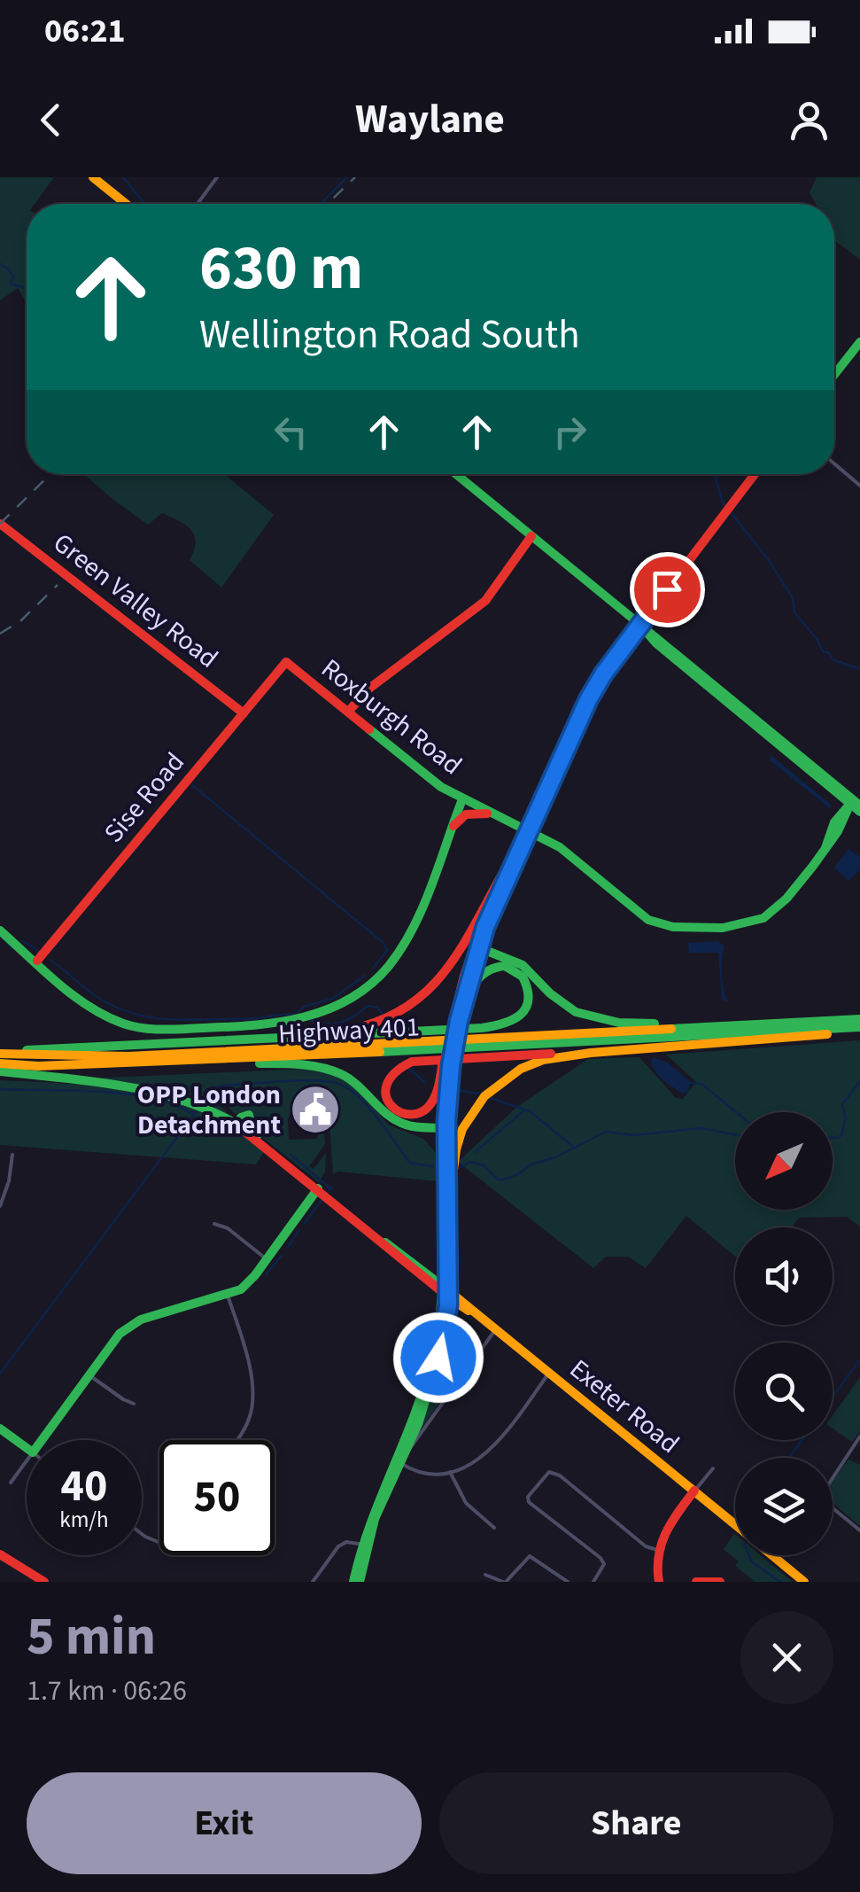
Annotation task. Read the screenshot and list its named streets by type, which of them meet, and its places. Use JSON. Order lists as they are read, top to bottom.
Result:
{
  "streets": {
    "main road": [
      "Green Valley Road",
      "Roxburgh Road",
      "Sise Road",
      "Highway 401",
      "Exeter Road"
    ]
  },
  "crossings": [
    ["Green Valley Road", "Sise Road"],
    ["Roxburgh Road", "Sise Road"]
  ],
  "places": {
    "public building": ["OPP London Detachment"]
  },
  "north": "bottom left",
  "page": {
    "status": "06:21",
    "header": "Waylane",
    "turn": ["630 m", "Wellington Road South"],
    "speed": "40 km/h",
    "limit": "50",
    "heading": ["5 min", "1.7 km · 06:26"],
    "buttons": ["Exit", "Share"]
  }
}
